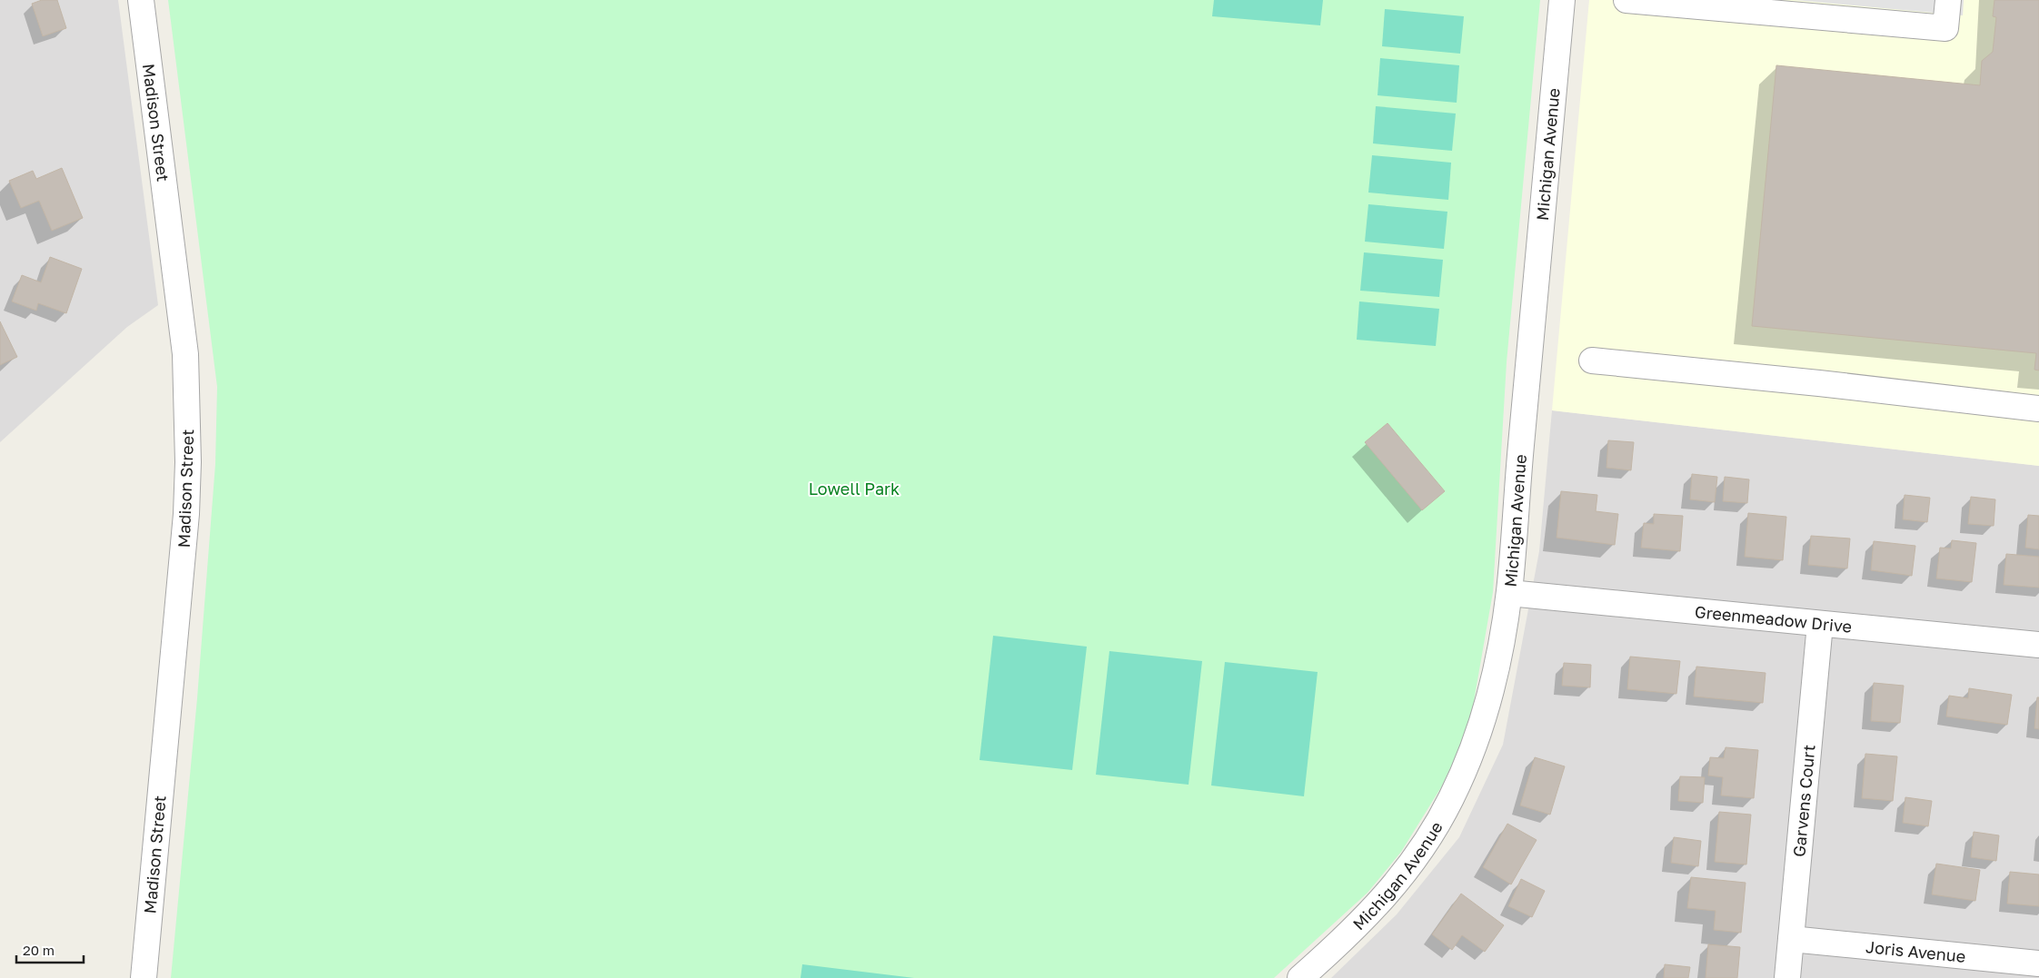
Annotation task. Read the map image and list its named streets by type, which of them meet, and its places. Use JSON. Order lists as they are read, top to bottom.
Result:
{
  "streets": {
    "street": [
      "Madison Street",
      "Michigan Avenue",
      "Greenmeadow Drive",
      "Garvens Court",
      "Joris Avenue"
    ]
  },
  "crossings": [
    ["Michigan Avenue", "Greenmeadow Drive"],
    ["Greenmeadow Drive", "Garvens Court"],
    ["Garvens Court", "Joris Avenue"]
  ],
  "parks": ["Lowell Park"],
  "scale_bar": "20 m"
}
